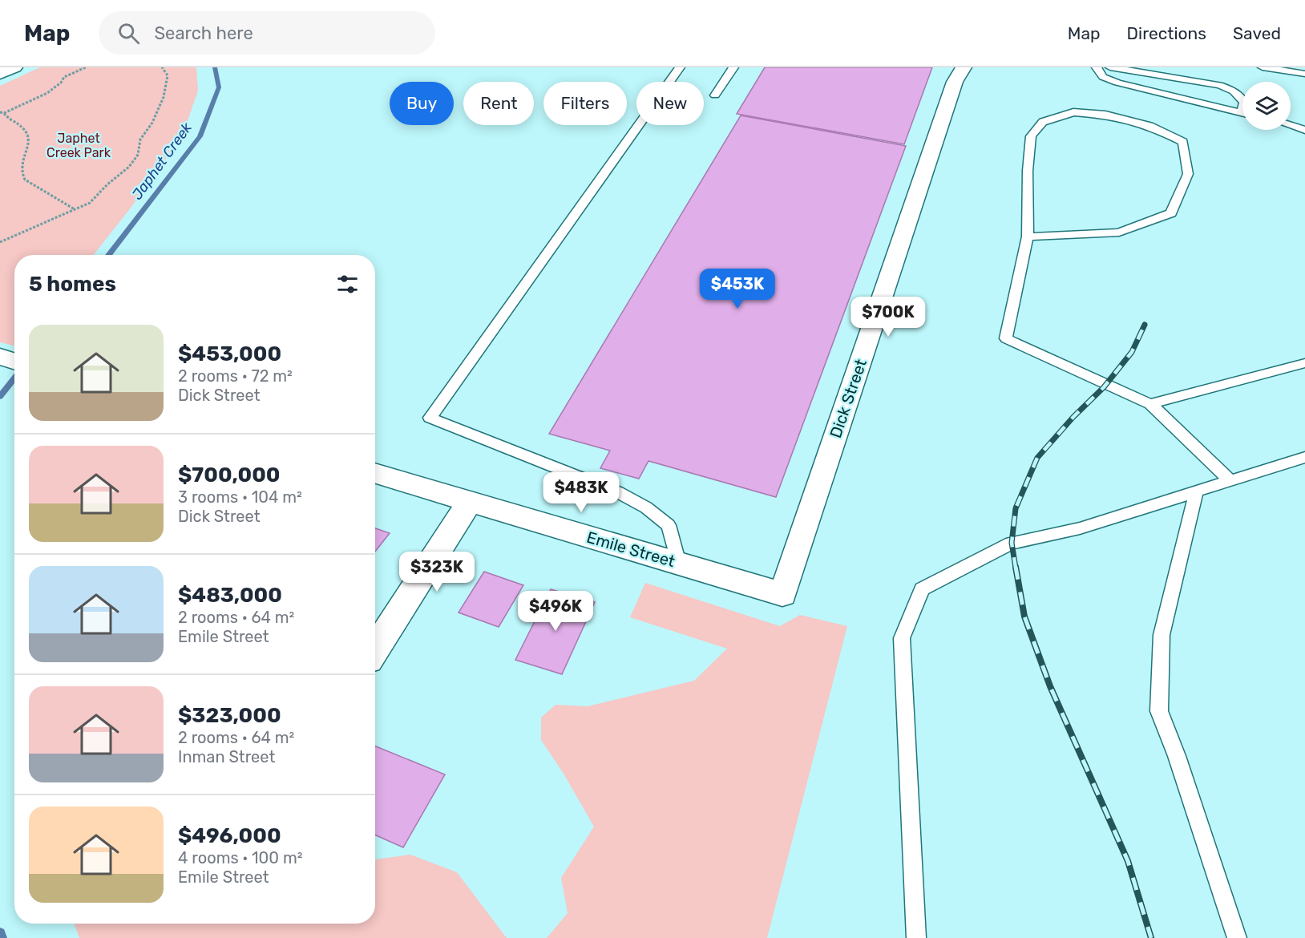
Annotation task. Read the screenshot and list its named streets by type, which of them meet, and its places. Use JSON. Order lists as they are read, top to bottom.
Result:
{
  "streets": {
    "street": ["Dick Street", "Emile Street"]
  },
  "crossings": [
    ["Dick Street", "Emile Street"]
  ],
  "water": ["Japhet Creek"],
  "parks": ["Japhet Creek Park"],
  "page": {
    "header": "Map",
    "search": "Search here",
    "nav": ["Map", "Directions", "Saved"],
    "chip": [
      "Buy",
      "Rent",
      "Filters",
      "New"
    ],
    "heading": "5 homes",
    "price": [
      "$453K",
      "$700K",
      "$483K",
      "$323K",
      "$496K"
    ],
    "list": [
      {
        "name": "$453,000",
        "note": "2 rooms · 72 m² · Dick Street"
      },
      {
        "name": "$700,000",
        "note": "3 rooms · 104 m² · Dick Street"
      },
      {
        "name": "$483,000",
        "note": "2 rooms · 64 m² · Emile Street"
      },
      {
        "name": "$323,000",
        "note": "2 rooms · 64 m² · Inman Street"
      },
      {
        "name": "$496,000",
        "note": "4 rooms · 100 m² · Emile Street"
      }
    ]
  }
}
